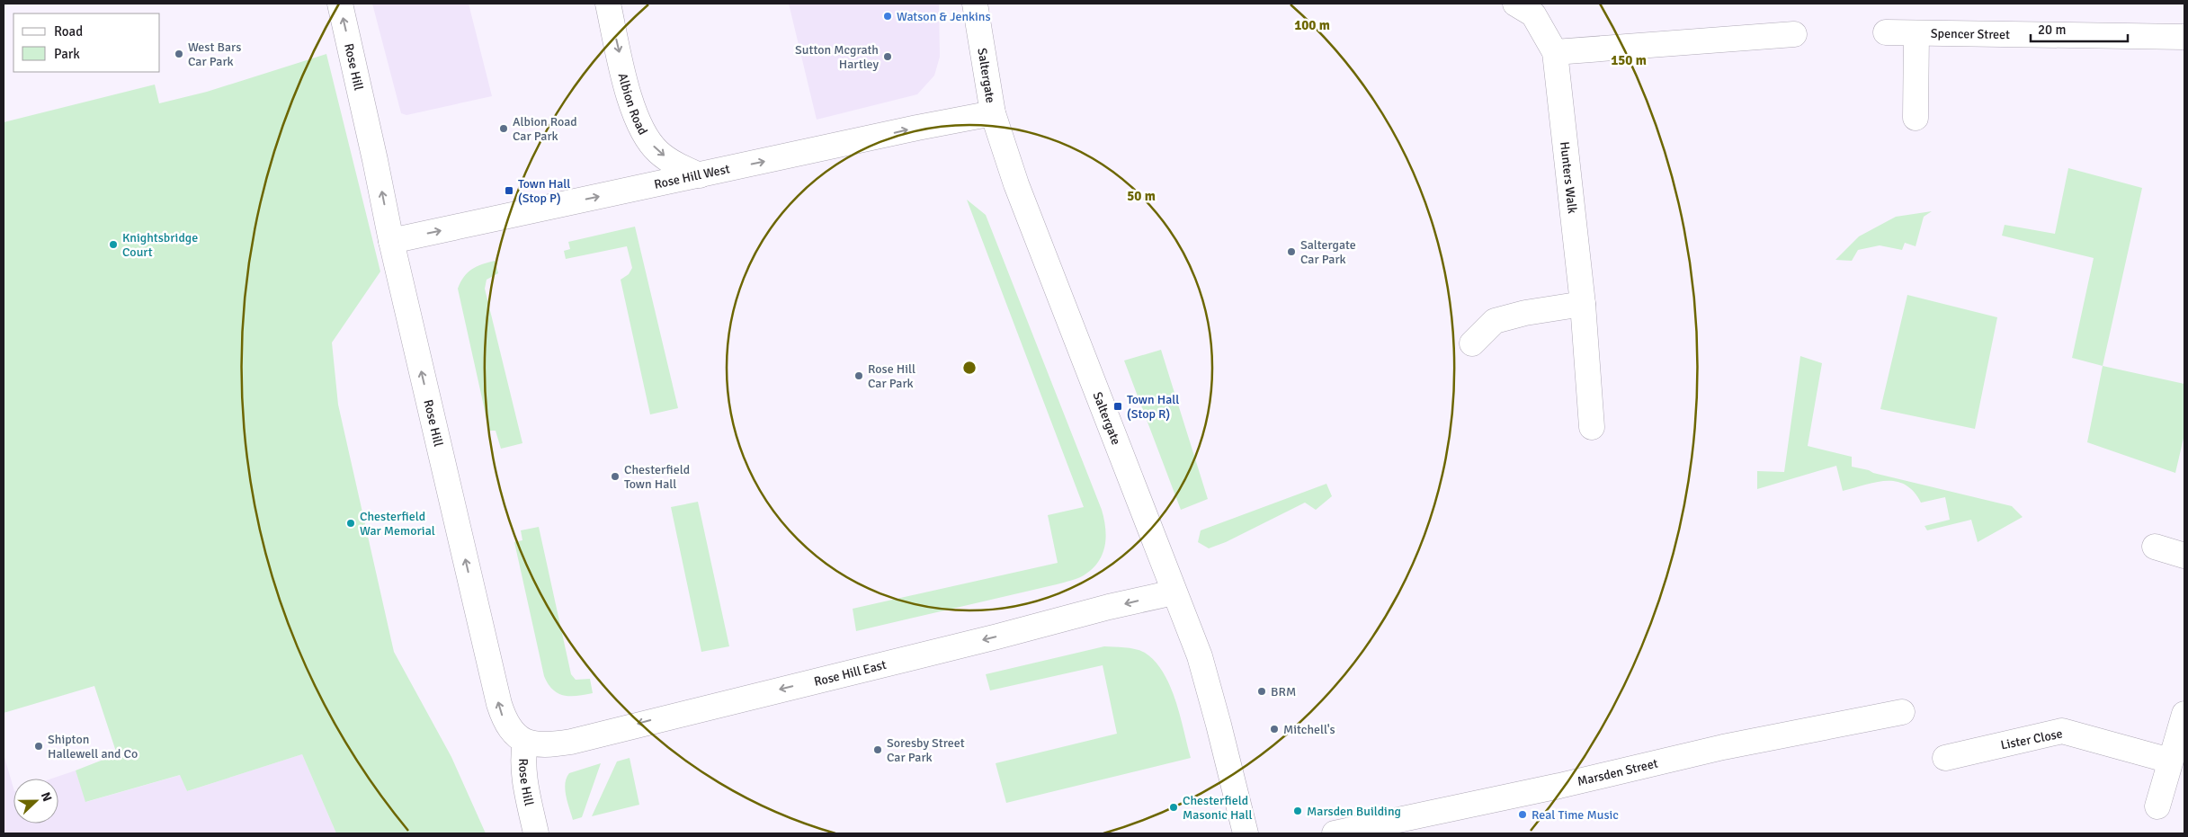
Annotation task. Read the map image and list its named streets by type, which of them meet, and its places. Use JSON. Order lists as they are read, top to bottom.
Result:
{
  "streets": {
    "street": [
      "Spencer Street",
      "Rose Hill",
      "Saltergate",
      "Albion Road",
      "Rose Hill West",
      "Hunters Walk",
      "Rose Hill East",
      "Lister Close",
      "Marsden Street"
    ]
  },
  "crossings": [
    ["Rose Hill", "Rose Hill West"],
    ["Rose Hill", "Rose Hill East"],
    ["Saltergate", "Rose Hill West"],
    ["Saltergate", "Rose Hill East"],
    ["Albion Road", "Rose Hill West"]
  ],
  "one_way": [
    "Rose Hill",
    "Albion Road",
    "Rose Hill West",
    "Rose Hill East"
  ],
  "places": {
    "other": [
      "Watson & Jenkins",
      "West Bars Car Park",
      "Sutton Mcgrath Hartley",
      "Albion Road Car Park",
      "Knightsbridge Court",
      "Saltergate Car Park",
      "Rose Hill Car Park",
      "Chesterfield Town Hall",
      "Chesterfield War Memorial",
      "BRM",
      "Mitchell's",
      "Shipton Hallewell and Co",
      "Soresby Street Car Park",
      "Chesterfield Masonic Hall",
      "Marsden Building",
      "Real Time Music"
    ],
    "transit": ["Town Hall (Stop P)", "Town Hall (Stop R)"]
  },
  "legend": ["Road", "Park"],
  "scale_bar": "20 m",
  "north": "right",
  "rings": ["100 m", "150 m", "50 m"]
}
